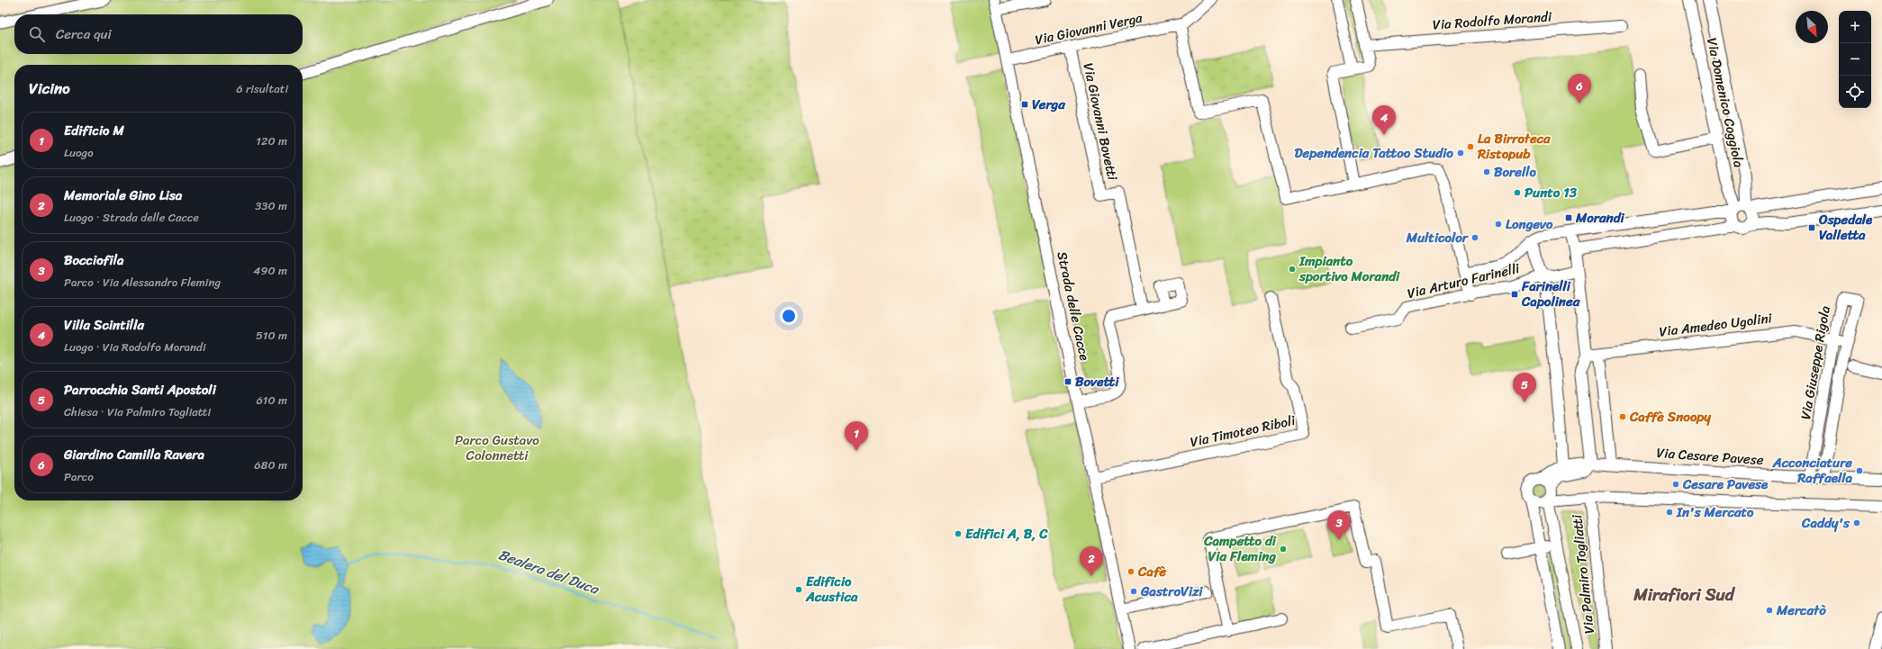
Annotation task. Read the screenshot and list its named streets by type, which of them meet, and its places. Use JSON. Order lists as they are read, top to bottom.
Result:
{
  "streets": {
    "street": [
      "Via Rodolfo Morandi",
      "Via Giovanni Verga",
      "Via Domenico Coggiola",
      "Via Giovanni Bovetti",
      "Via Arturo Farinelli",
      "Strada delle Cacce",
      "Via Amedeo Ugolini",
      "Via Giuseppe Rigola",
      "Via Timoteo Riboli",
      "Via Cesare Pavese",
      "Via Palmiro Togliatti"
    ]
  },
  "crossings": [
    ["Via Giovanni Verga", "Via Giovanni Bovetti"],
    ["Via Giovanni Verga", "Strada delle Cacce"],
    ["Strada delle Cacce", "Via Timoteo Riboli"],
    ["Via Amedeo Ugolini", "Via Giuseppe Rigola"],
    ["Via Giuseppe Rigola", "Via Cesare Pavese"],
    ["Via Cesare Pavese", "Via Palmiro Togliatti"]
  ],
  "districts": ["Mirafiori Sud"],
  "water": ["Bealera del Duca"],
  "parks": ["Parco Gustavo Colonnetti"],
  "places": {
    "transit": [
      "Verga",
      "Morandi",
      "Ospedale Valletta",
      "Farinelli Capolinea",
      "Bovetti"
    ],
    "other": [
      "La Birroteca Ristopub",
      "Dependencia Tattoo Studio",
      "Borello",
      "Punto 13",
      "Longevo",
      "Multicolor",
      "Impianto sportivo Morandi",
      "Caffè Snoopy",
      "Acconciature Raffaella",
      "Cesare Pavese",
      "In's Mercato",
      "Caddy's",
      "Edifici A, B, C",
      "Campetto di Via Fleming",
      "Cafè",
      "Edificio Acustica",
      "GastroVizi",
      "Mercatò"
    ]
  },
  "north": "bottom right",
  "page": {
    "map_buttons": ["+", "−"],
    "search": "Cerca qui",
    "heading": ["Vicino", "6 risultati"],
    "pins": [
      "6",
      "4",
      "5",
      "1",
      "3",
      "2"
    ],
    "list": [
      {
        "mark": "1",
        "name": "Edificio M",
        "note": "Luogo",
        "value": "120 m"
      },
      {
        "mark": "2",
        "name": "Memoriale Gino Lisa",
        "note": "Luogo · Strada delle Cacce",
        "value": "330 m"
      },
      {
        "mark": "3",
        "name": "Bocciofila",
        "note": "Parco · Via Alessandro Fleming",
        "value": "490 m"
      },
      {
        "mark": "4",
        "name": "Villa Scintilla",
        "note": "Luogo · Via Rodolfo Morandi",
        "value": "510 m"
      },
      {
        "mark": "5",
        "name": "Parrocchia Santi Apostoli",
        "note": "Chiesa · Via Palmiro Togliatti",
        "value": "610 m"
      },
      {
        "mark": "6",
        "name": "Giardino Camilla Ravera",
        "note": "Parco",
        "value": "680 m"
      }
    ]
  }
}
